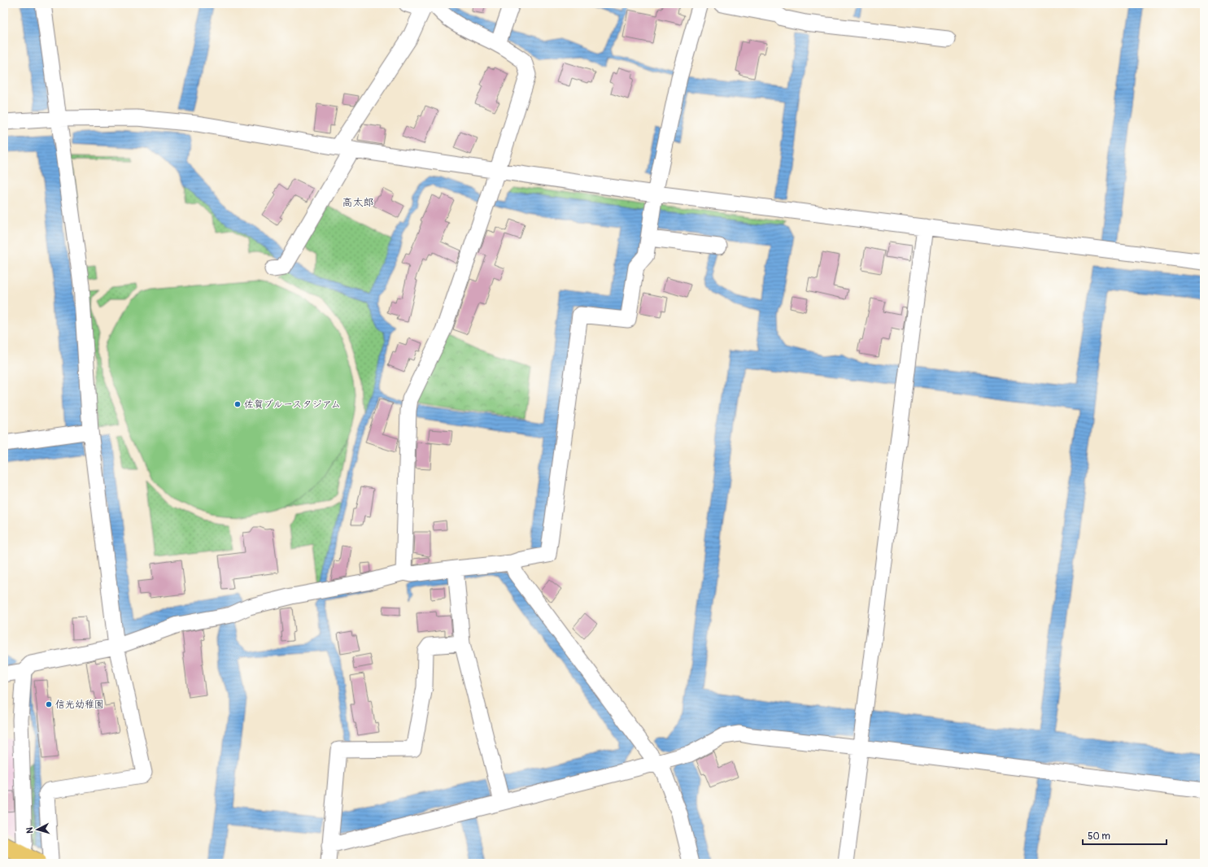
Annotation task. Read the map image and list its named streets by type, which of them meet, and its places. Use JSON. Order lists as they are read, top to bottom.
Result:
{
  "districts": ["高太郎"],
  "places": ["佐賀ブルースタジアム", "信光幼稚園"],
  "scale_bar": "50 m",
  "north": "left"
}
